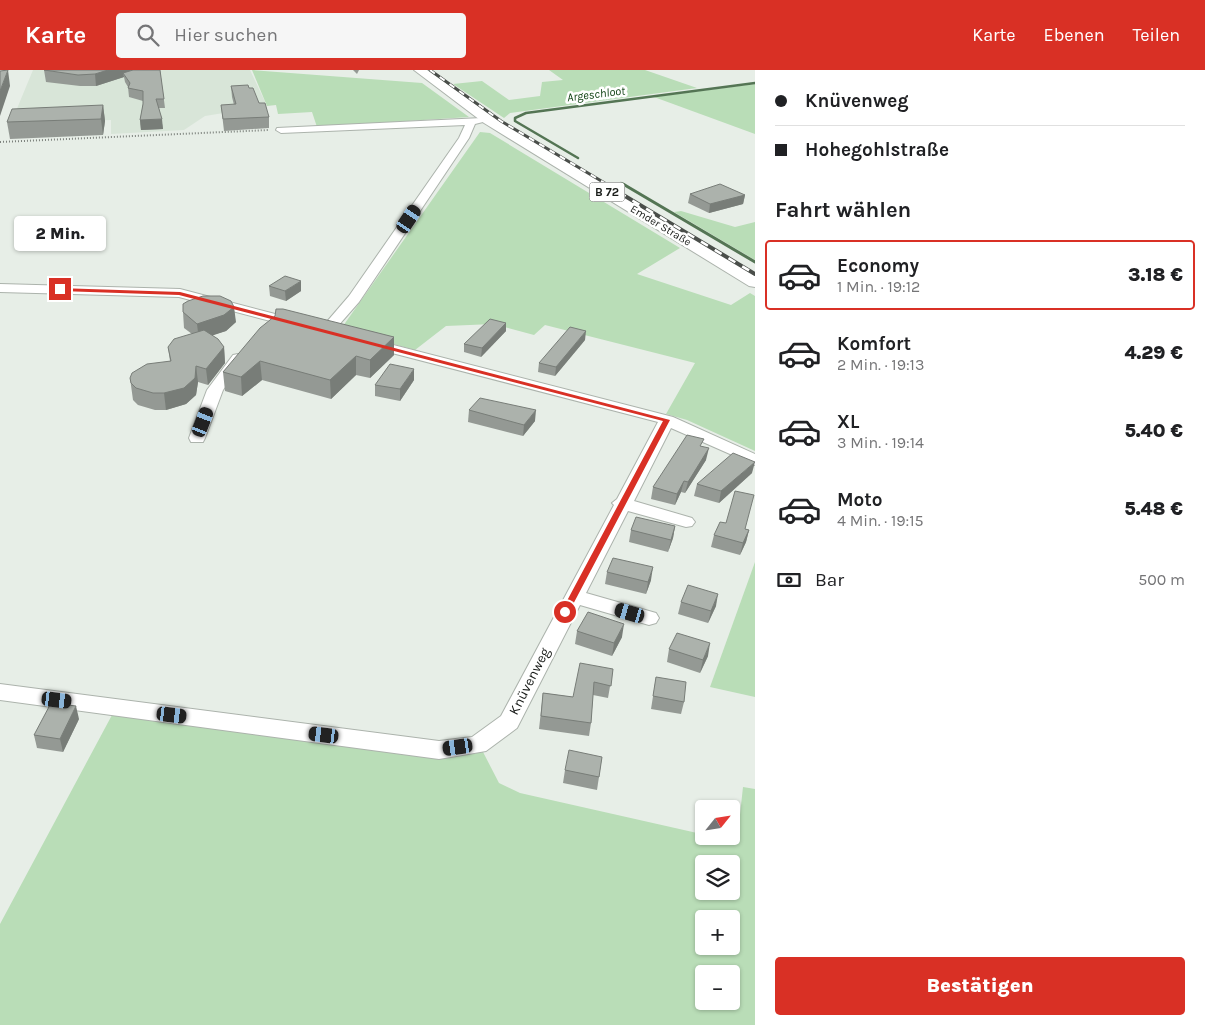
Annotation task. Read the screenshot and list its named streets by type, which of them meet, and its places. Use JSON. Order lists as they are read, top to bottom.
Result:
{
  "streets": {
    "main road": ["B 72", "Emder Straße"],
    "street": ["Knüvenweg"]
  },
  "water": ["Argeschloot"],
  "north": "top right",
  "page": {
    "header": "Karte",
    "search": "Hier suchen",
    "nav": ["Karte", "Ebenen", "Teilen"],
    "banner": ["Knüvenweg", "Hohegohlstraße"],
    "heading": "Fahrt wählen",
    "bubble": "2 Min.",
    "list": [
      {
        "name": "Economy",
        "note": "1 Min. · 19:12",
        "value": "3.18 €"
      },
      {
        "name": "Komfort",
        "note": "2 Min. · 19:13",
        "value": "4.29 €"
      },
      {
        "name": "XL",
        "note": "3 Min. · 19:14",
        "value": "5.40 €"
      },
      {
        "name": "Moto",
        "note": "4 Min. · 19:15",
        "value": "5.48 €"
      }
    ],
    "pay": ["Bar", "500 m"],
    "map_buttons": ["+", "−"],
    "buttons": "Bestätigen"
  }
}
